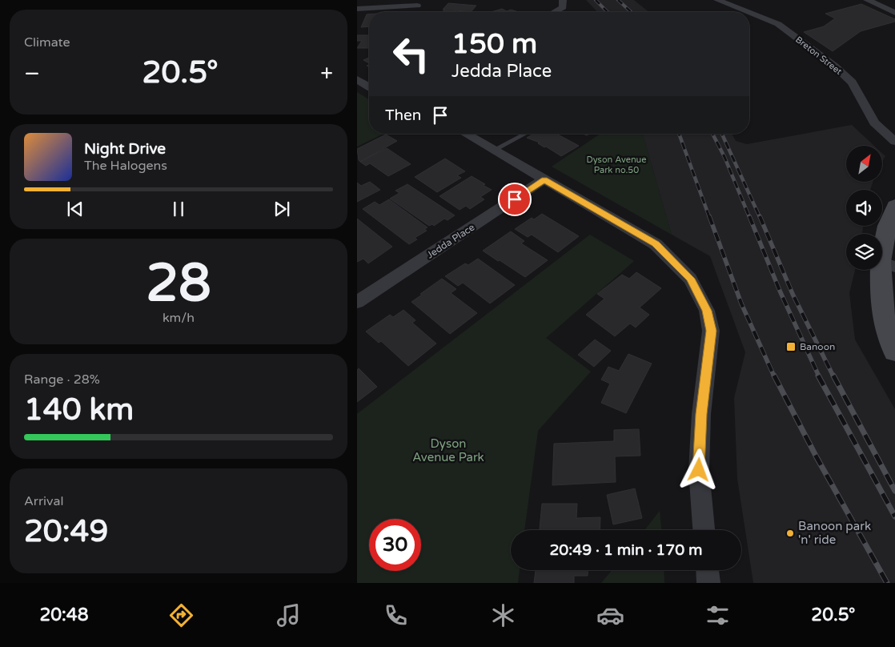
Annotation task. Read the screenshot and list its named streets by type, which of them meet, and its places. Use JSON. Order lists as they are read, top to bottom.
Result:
{
  "streets": {
    "street": ["Breton Street", "Jedda Place"]
  },
  "parks": ["Dyson Avenue Park no.50", "Dyson Avenue Park"],
  "places": {
    "transit": ["Banoon"],
    "other": ["Banoon park 'n' ride"]
  },
  "north": "top right",
  "page": {
    "tile": [
      "Climate",
      ["28", "km/h"],
      ["Range · 28%", "140 km"],
      ["Arrival", "20:49"]
    ],
    "turn": ["150 m", "Jedda Place"],
    "heat": ["−", "20.5°", "+"],
    "then": "Then",
    "song": ["Night Drive", "The Halogens"],
    "limit": "30",
    "trip": "20:49 · 1 min · 170 m",
    "tabs": ["20:48", "20.5°"]
  }
}
